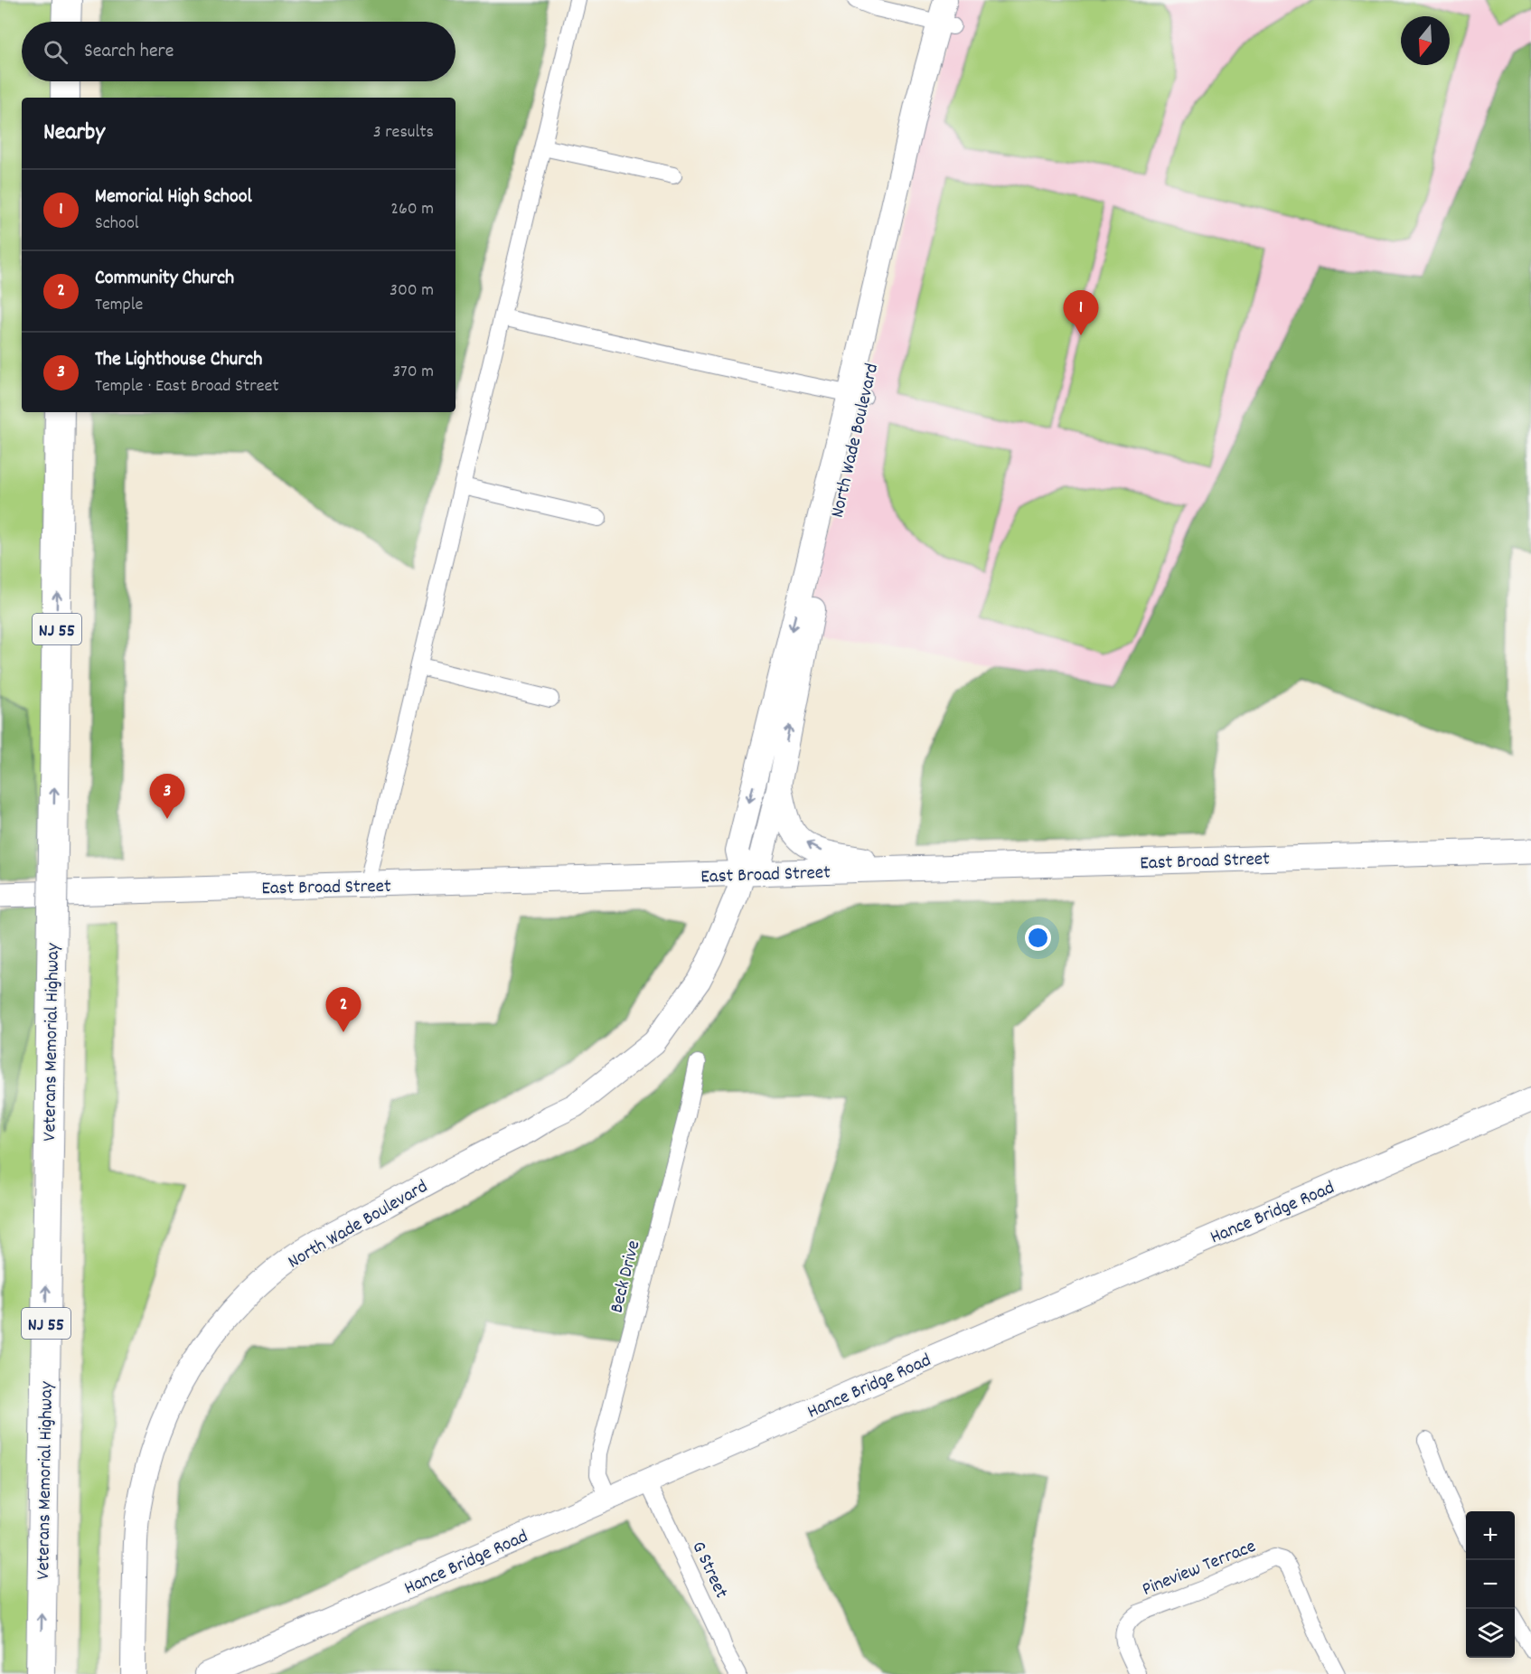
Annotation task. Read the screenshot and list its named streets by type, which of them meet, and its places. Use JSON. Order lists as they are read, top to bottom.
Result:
{
  "streets": {
    "highway": ["NJ 55", "Veterans Memorial Highway"],
    "main road": ["North Wade Boulevard", "East Broad Street", "Hance Bridge Road"],
    "street": ["Beck Drive", "Pineview Terrace", "G Street"]
  },
  "crossings": [
    ["North Wade Boulevard", "East Broad Street"],
    ["Hance Bridge Road", "Beck Drive"],
    ["Hance Bridge Road", "G Street"]
  ],
  "one_way": ["Veterans Memorial Highway"],
  "north": "bottom",
  "page": {
    "search": "Search here",
    "heading": ["Nearby", "3 results"],
    "list": [
      {
        "mark": "1",
        "name": "Memorial High School",
        "note": "School",
        "value": "260 m"
      },
      {
        "mark": "2",
        "name": "Community Church",
        "note": "Temple",
        "value": "300 m"
      },
      {
        "mark": "3",
        "name": "The Lighthouse Church",
        "note": "Temple · East Broad Street",
        "value": "370 m"
      }
    ],
    "pins": ["1", "3", "2"],
    "map_buttons": ["+", "−"]
  }
}
